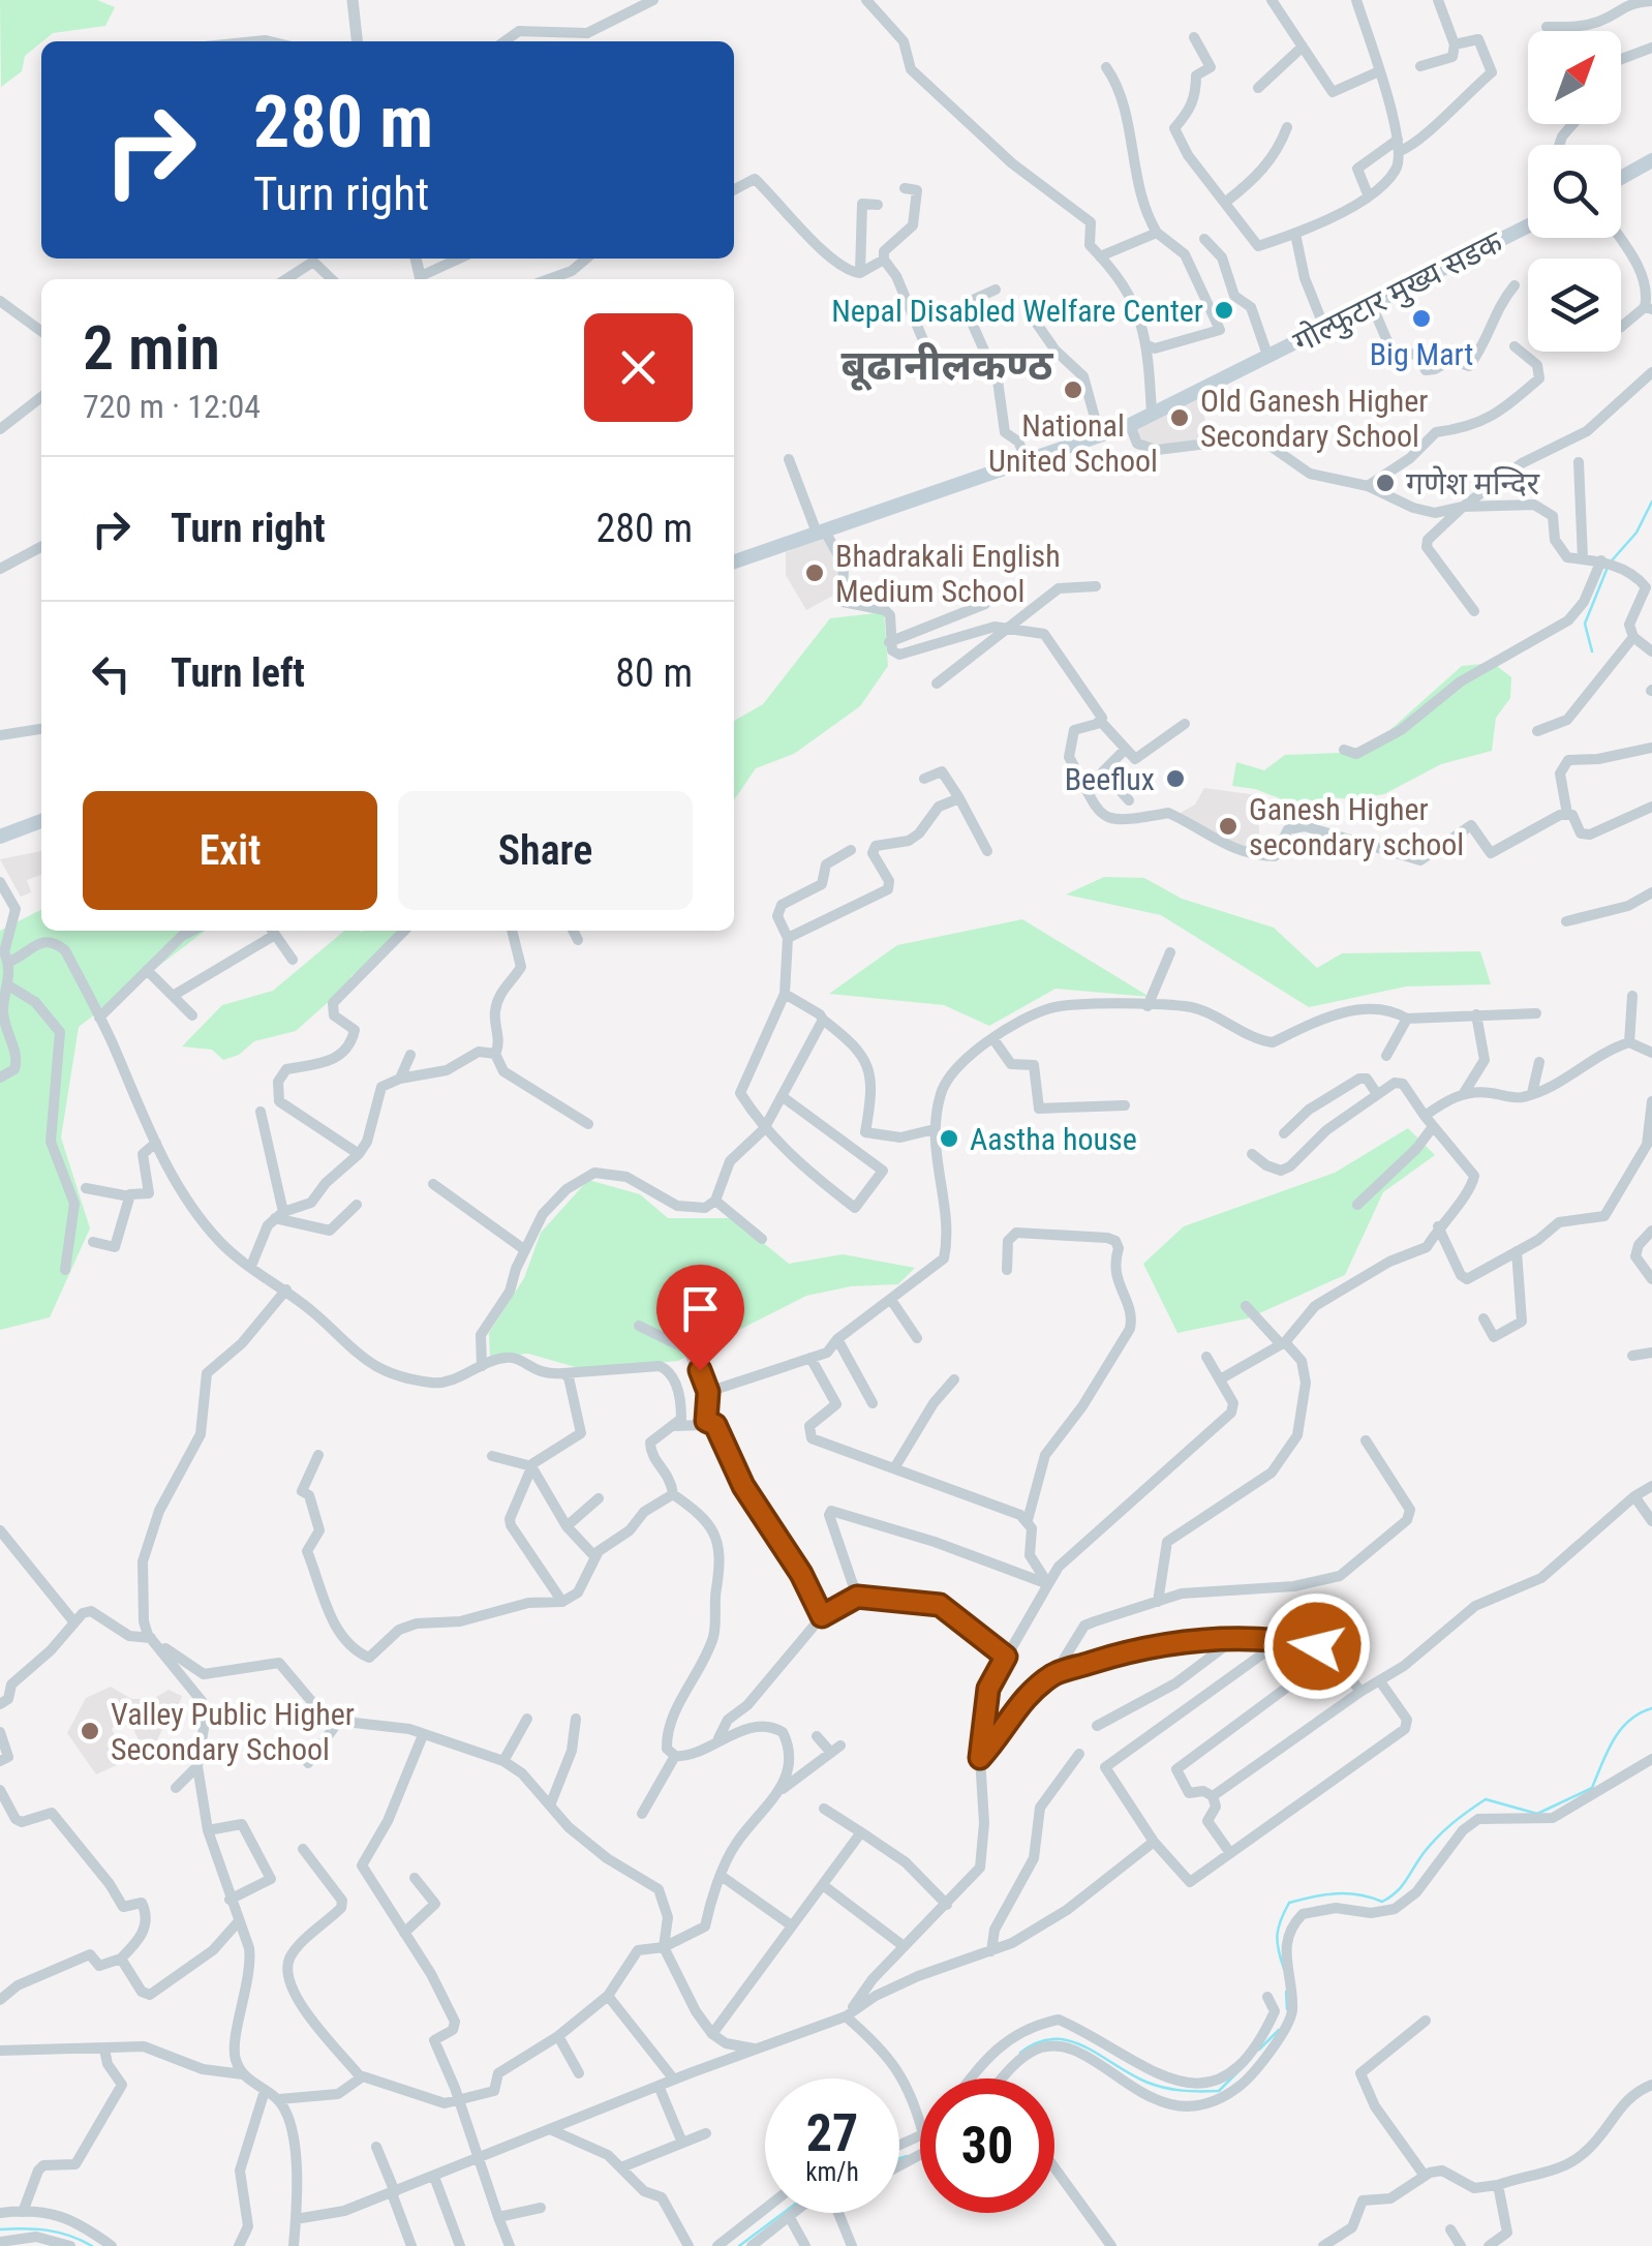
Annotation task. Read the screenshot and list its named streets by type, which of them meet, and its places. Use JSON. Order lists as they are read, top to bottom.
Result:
{
  "streets": {
    "main road": ["गोल्फुटार मुख्य सडक"]
  },
  "districts": ["बूढानीलकण्ठ"],
  "places": [
    "Nepal Disabled Welfare Center",
    "Big Mart",
    "National United School",
    "Old Ganesh Higher Secondary School",
    "गणेश मन्दिर",
    "Bhadrakali English Medium School",
    "Beeflux",
    "Ganesh Higher secondary school",
    "Aastha house",
    "Valley Public Higher Secondary School"
  ],
  "north": "top right",
  "page": {
    "turn": ["280 m", "Turn right"],
    "heading": ["2 min", "720 m · 12:04"],
    "list": [
      {
        "name": "Turn right",
        "value": "280 m"
      },
      {
        "name": "Turn left",
        "value": "80 m"
      }
    ],
    "buttons": ["Exit", "Share"],
    "speed": "27 km/h",
    "limit": "30"
  }
}
